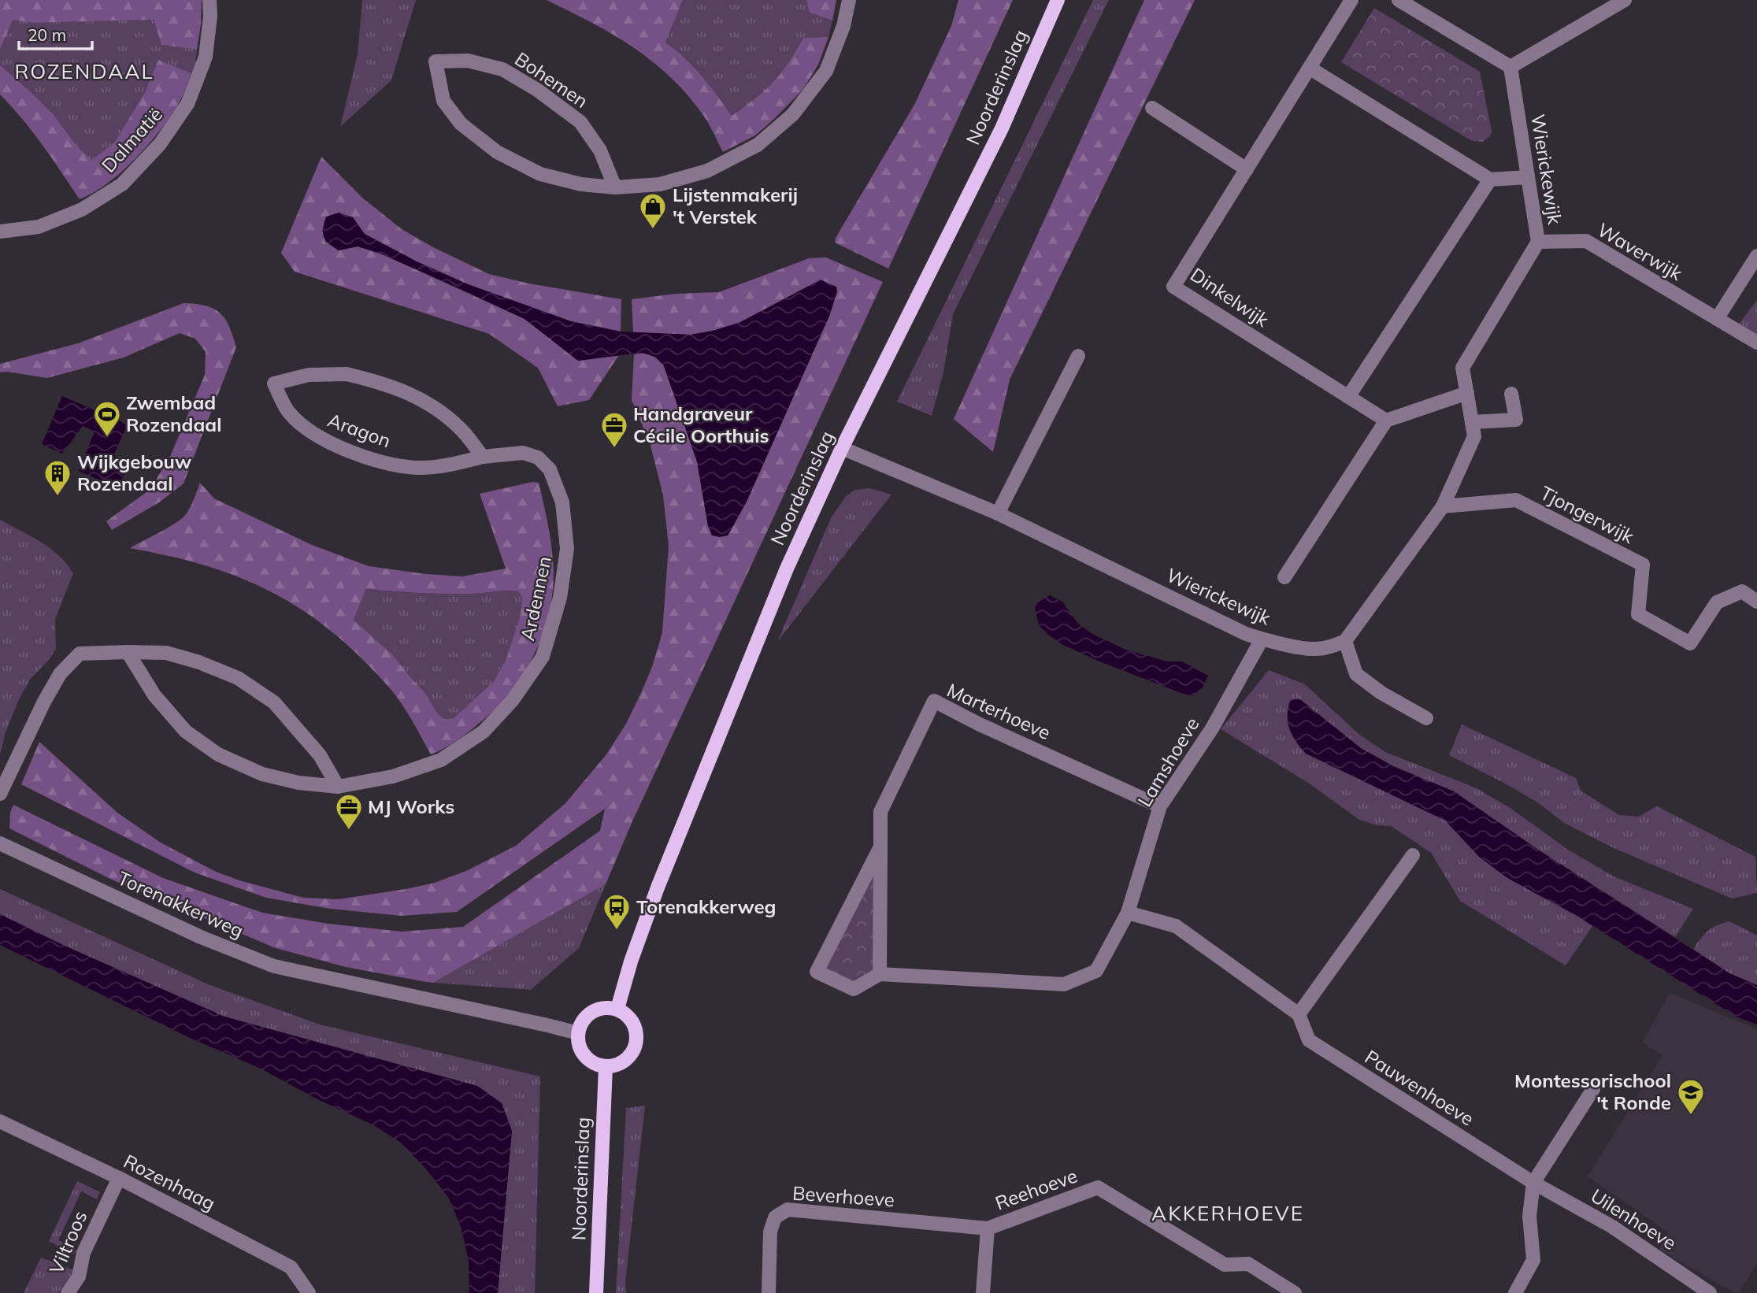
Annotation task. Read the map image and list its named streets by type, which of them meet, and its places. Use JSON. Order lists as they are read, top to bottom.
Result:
{
  "streets": {
    "main road": ["Noorderinslag"],
    "street": [
      "Bohemen",
      "Dalmatië",
      "Wierickewijk",
      "Waverwijk",
      "Dinkelwijk",
      "Aragon",
      "Tjongerwijk",
      "Ardennen",
      "Marterhoeve",
      "Lamshoeve",
      "Torenakkerweg",
      "Pauwenhoeve",
      "Rozenhaag",
      "Reehoeve",
      "Beverhoeve",
      "Uilenhoeve",
      "Viltroos"
    ]
  },
  "crossings": [
    ["Noorderinslag", "Wierickewijk"],
    ["Noorderinslag", "Torenakkerweg"],
    ["Wierickewijk", "Waverwijk"],
    ["Wierickewijk", "Tjongerwijk"],
    ["Wierickewijk", "Lamshoeve"],
    ["Aragon", "Ardennen"],
    ["Marterhoeve", "Lamshoeve"],
    ["Pauwenhoeve", "Uilenhoeve"],
    ["Rozenhaag", "Viltroos"],
    ["Reehoeve", "Beverhoeve"]
  ],
  "districts": ["ROZENDAAL", "AKKERHOEVE"],
  "places": {
    "shop": ["Lijstenmakerij 't Verstek"],
    "sports": ["Zwembad Rozendaal"],
    "office": ["Handgraveur Cécile Oorthuis", "MJ Works"],
    "building": ["Wijkgebouw Rozendaal"],
    "bus stop": ["Torenakkerweg"],
    "school or university": ["Montessorischool 't Ronde"]
  },
  "scale_bar": "20 m"
}
